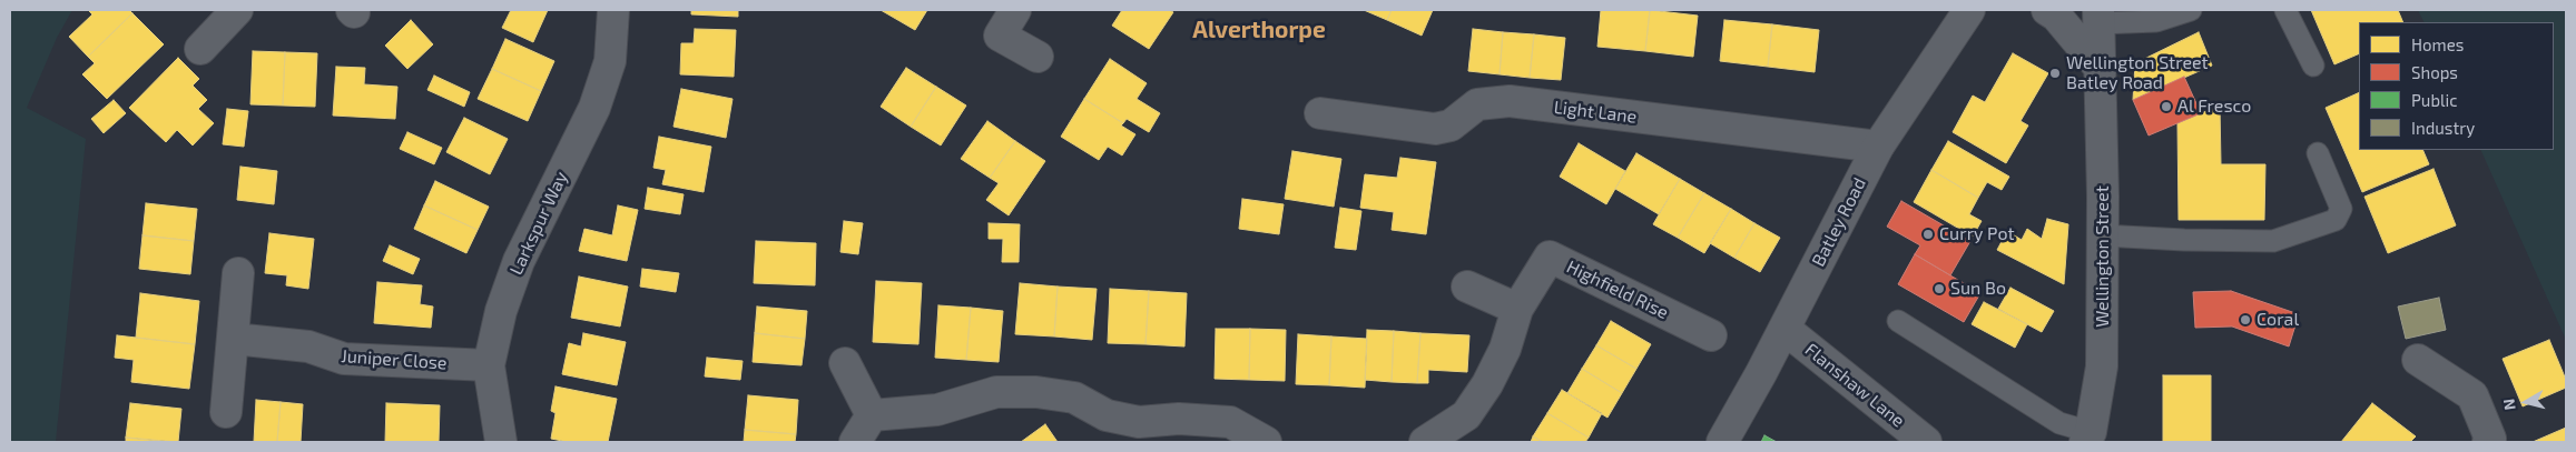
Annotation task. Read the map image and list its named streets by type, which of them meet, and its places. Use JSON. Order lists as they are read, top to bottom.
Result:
{
  "streets": {
    "street": [
      "Light Lane",
      "Batley Road",
      "Larkspur Way",
      "Wellington Street",
      "Highfield Rise",
      "Juniper Close",
      "Flanshaw Lane"
    ]
  },
  "crossings": [
    ["Light Lane", "Batley Road"],
    ["Batley Road", "Flanshaw Lane"],
    ["Larkspur Way", "Juniper Close"]
  ],
  "districts": ["Alverthorpe"],
  "places": [
    "Wellington Street Batley Road",
    "Al Fresco",
    "Curry Pot",
    "Sun Bo",
    "Coral"
  ],
  "legend": [
    "Homes",
    "Shops",
    "Public",
    "Industry"
  ],
  "north": "left"
}
